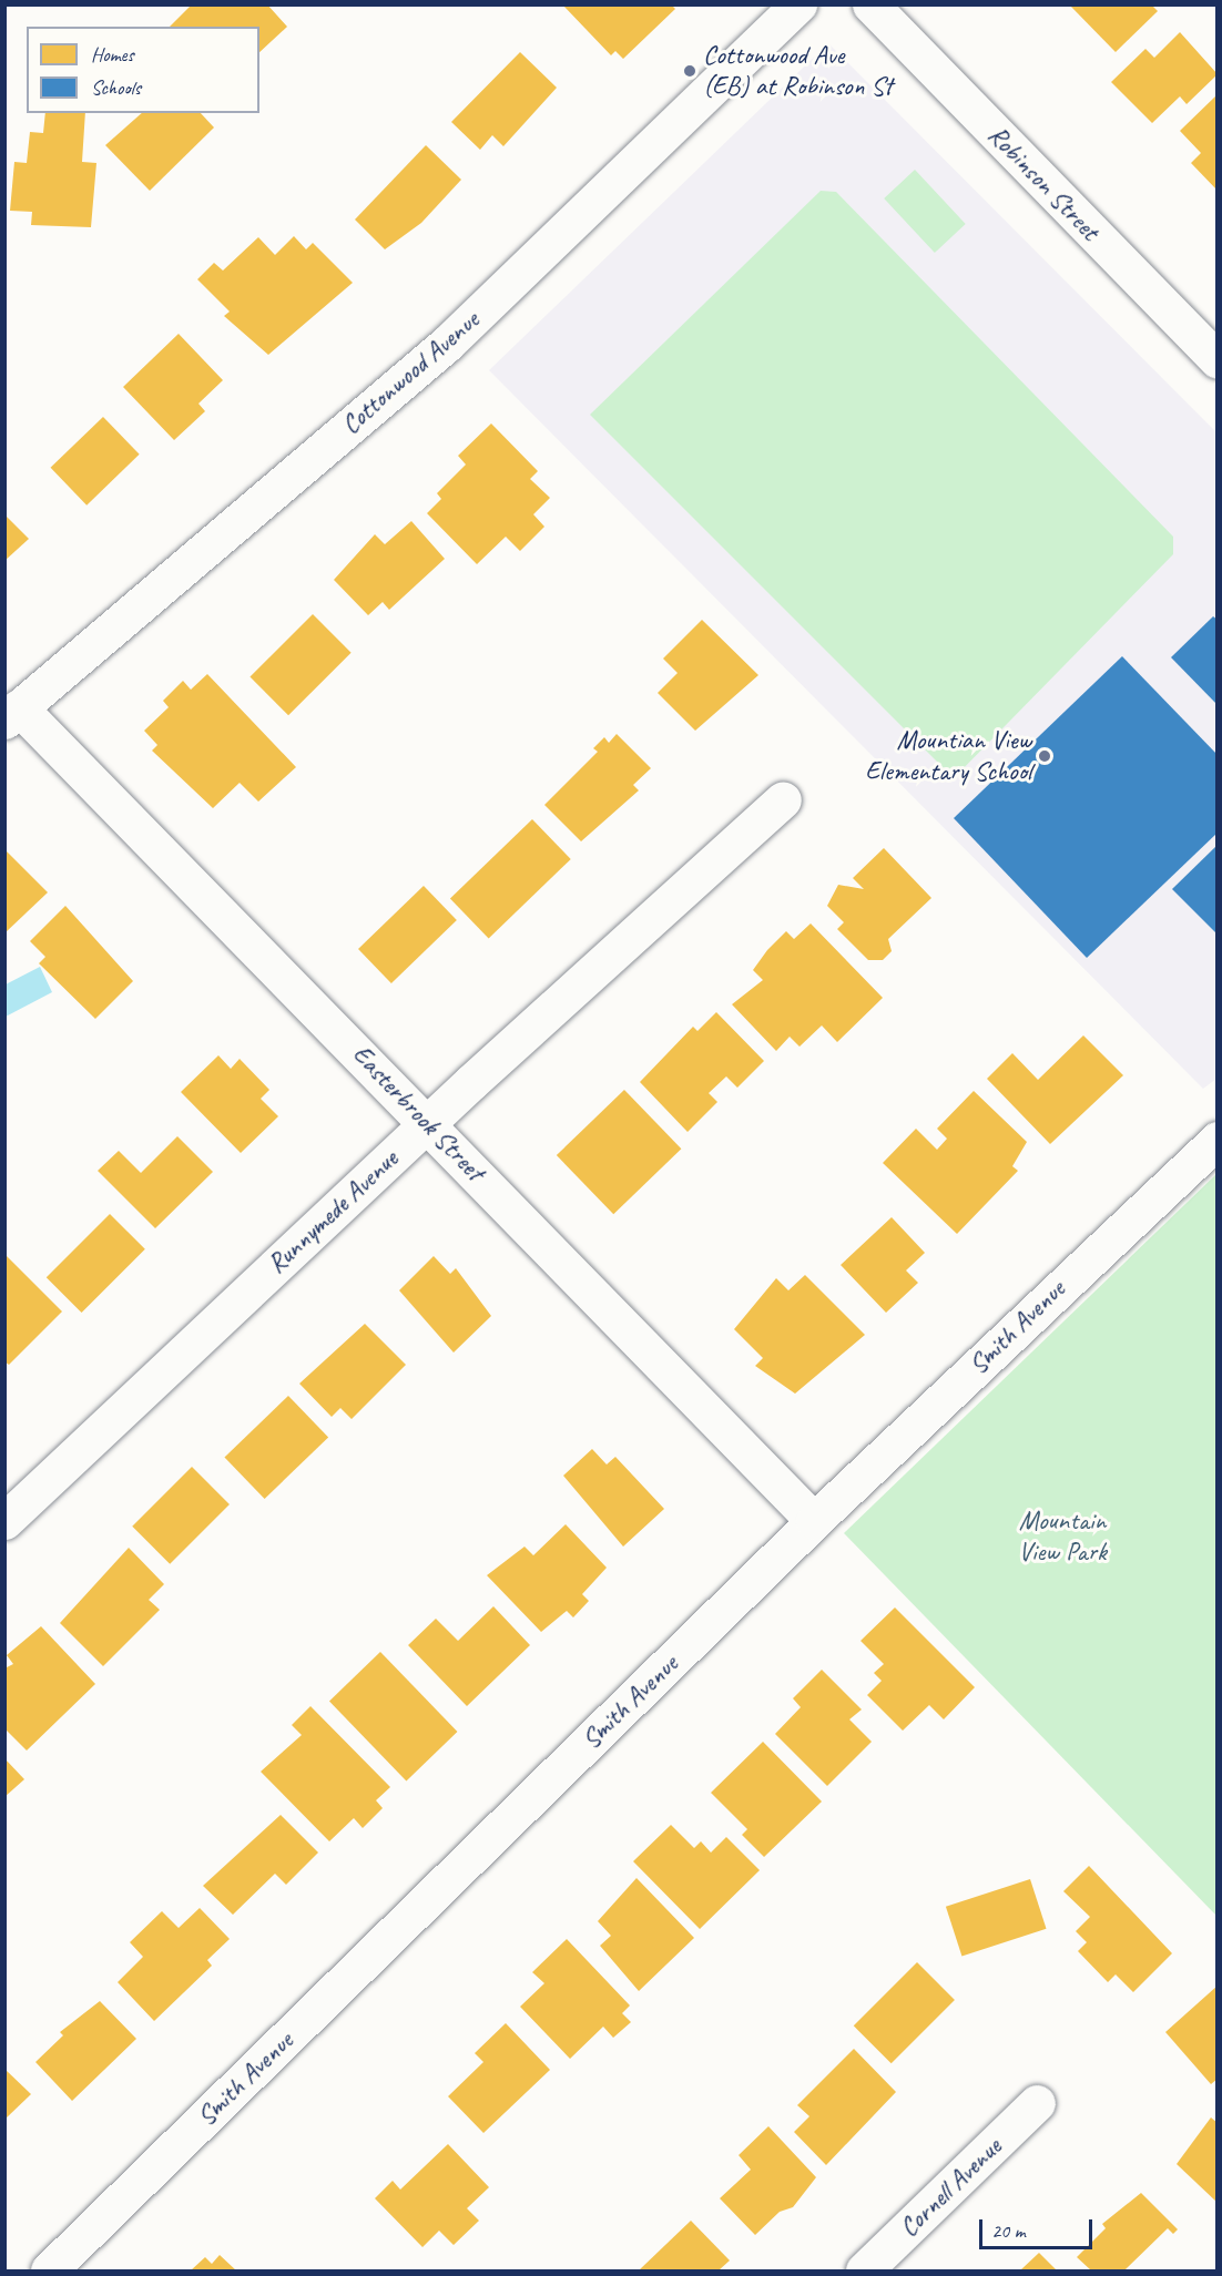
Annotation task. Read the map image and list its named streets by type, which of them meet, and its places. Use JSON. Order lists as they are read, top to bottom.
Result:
{
  "streets": {
    "street": [
      "Robinson Street",
      "Cottonwood Avenue",
      "Easterbrook Street",
      "Runnymede Avenue",
      "Smith Avenue",
      "Cornell Avenue"
    ]
  },
  "crossings": [
    ["Cottonwood Avenue", "Easterbrook Street"],
    ["Easterbrook Street", "Runnymede Avenue"],
    ["Easterbrook Street", "Smith Avenue"]
  ],
  "parks": ["Mountain View Park"],
  "places": ["Cottonwood Ave (EB) at Robinson St", "Mountian View Elementary School"],
  "legend": ["Homes", "Schools"],
  "scale_bar": "20 m"
}
